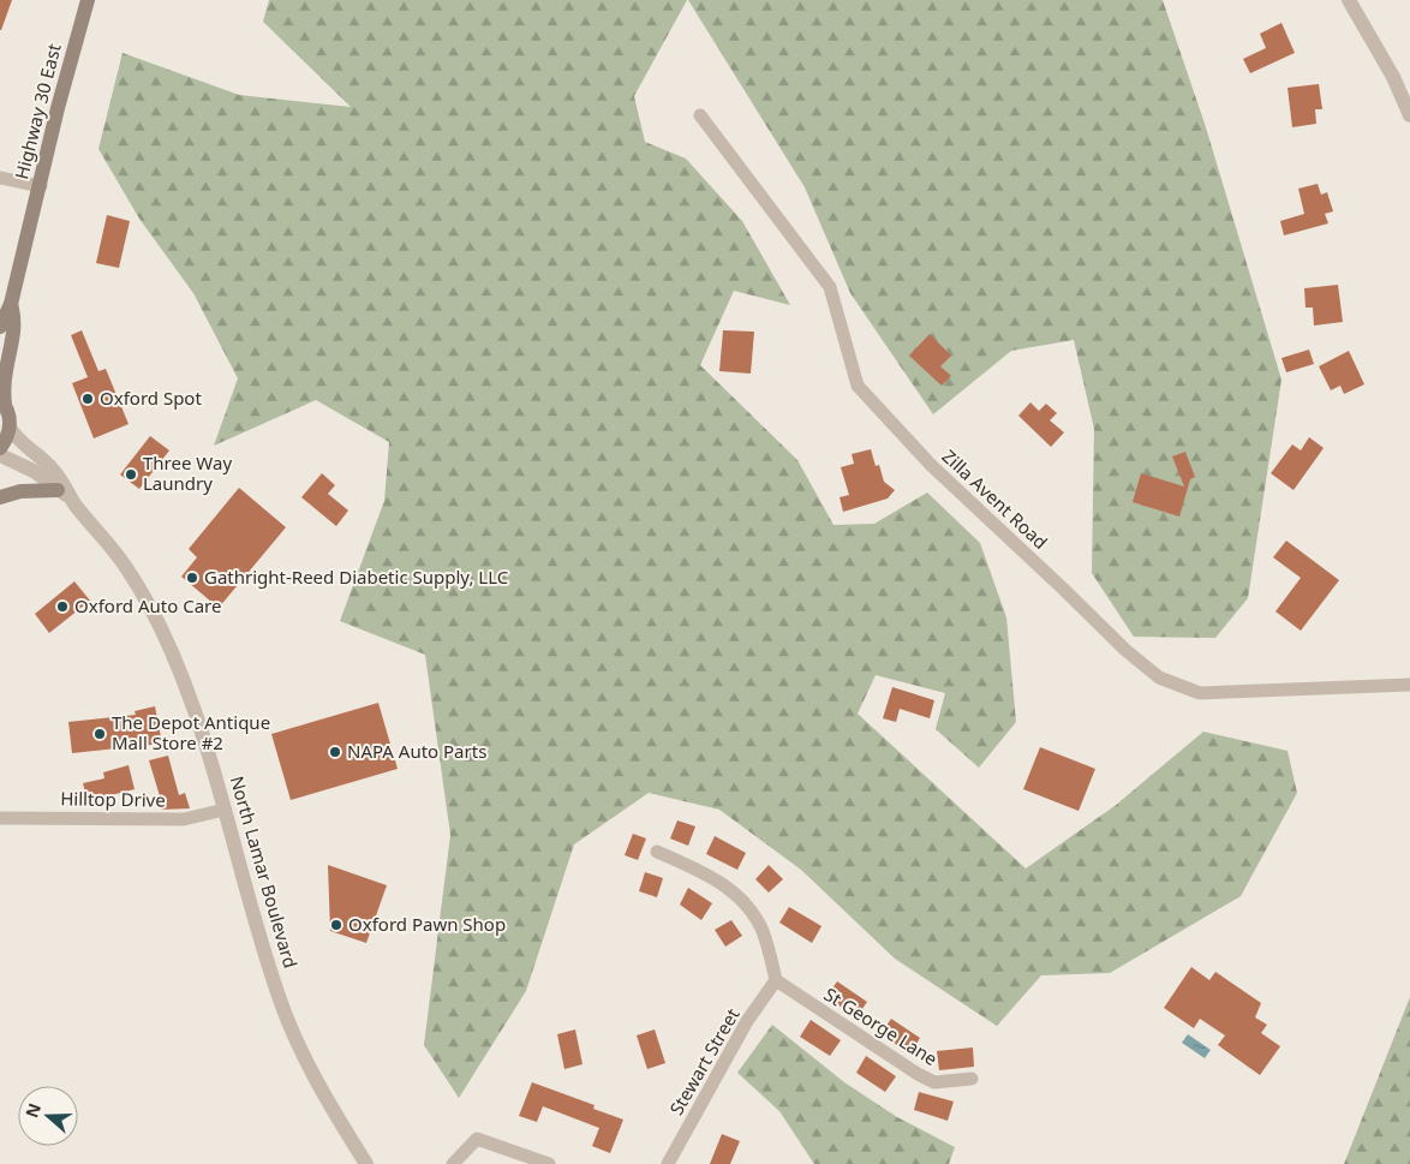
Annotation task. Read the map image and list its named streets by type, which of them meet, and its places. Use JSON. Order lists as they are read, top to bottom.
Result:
{
  "streets": {
    "main road": ["Highway 30 East"],
    "street": [
      "Zilla Avent Road",
      "Hilltop Drive",
      "North Lamar Boulevard",
      "St George Lane",
      "Stewart Street"
    ]
  },
  "crossings": [
    ["Highway 30 East", "North Lamar Boulevard"],
    ["Hilltop Drive", "North Lamar Boulevard"],
    ["St George Lane", "Stewart Street"]
  ],
  "places": [
    "Oxford Spot",
    "Three Way Laundry",
    "Gathright-Reed Diabetic Supply, LLC",
    "Oxford Auto Care",
    "The Depot Antique Mall Store #2",
    "NAPA Auto Parts",
    "Oxford Pawn Shop"
  ],
  "north": "left"
}
